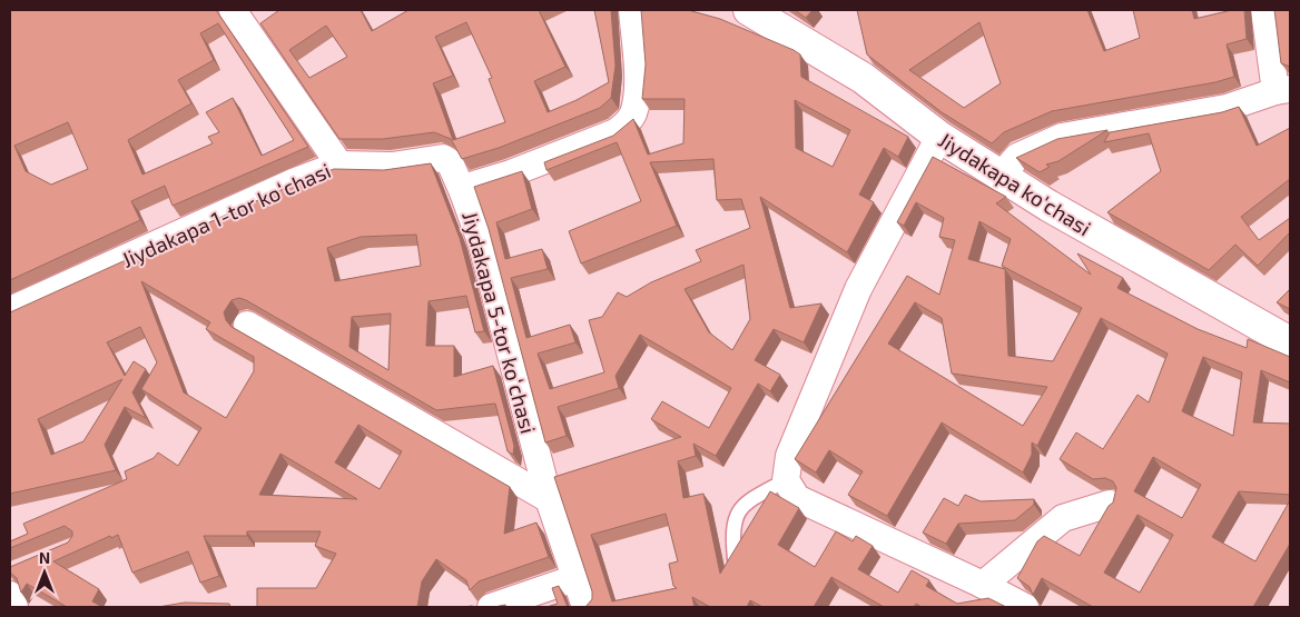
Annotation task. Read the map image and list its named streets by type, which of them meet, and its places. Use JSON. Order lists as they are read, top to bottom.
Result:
{
  "streets": {
    "street": ["Jiydakapa ko'chasi", "Jiydakapa 1-tor koʻchasi", "Jiydakapa 5-tor koʻchasi"]
  },
  "crossings": [
    ["Jiydakapa 1-tor koʻchasi", "Jiydakapa 5-tor koʻchasi"]
  ],
  "north": "top"
}
